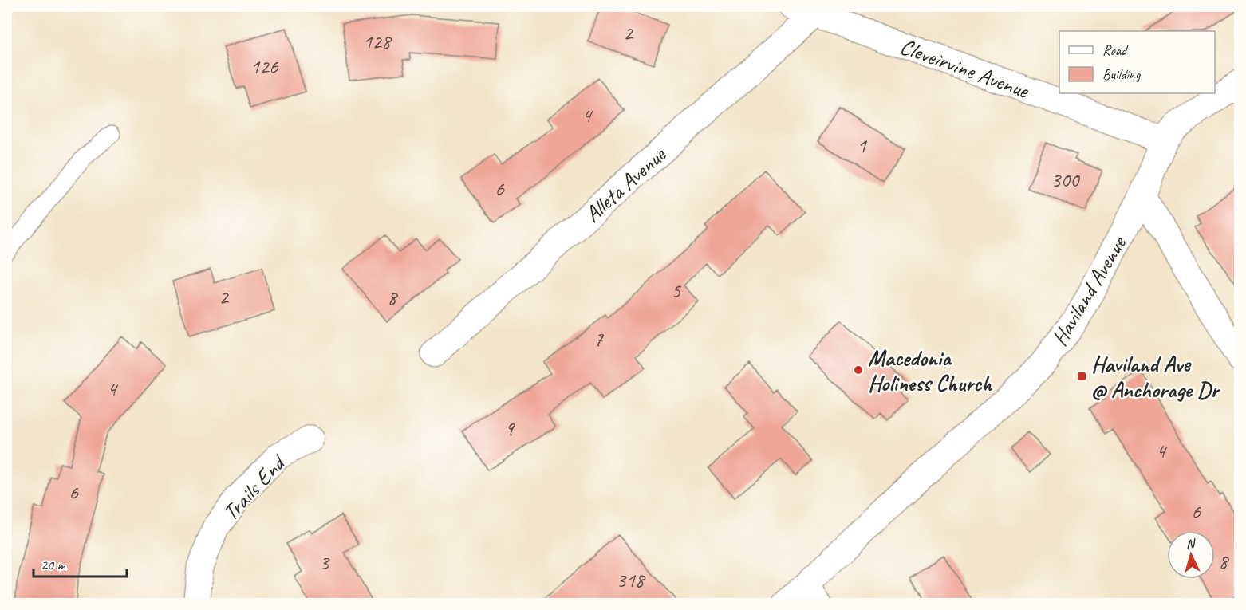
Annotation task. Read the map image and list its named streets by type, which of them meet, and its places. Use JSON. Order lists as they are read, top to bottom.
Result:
{
  "streets": {
    "street": [
      "Cleveirvine Avenue",
      "Alleta Avenue",
      "Haviland Avenue",
      "Trails End"
    ]
  },
  "crossings": [
    ["Cleveirvine Avenue", "Alleta Avenue"],
    ["Cleveirvine Avenue", "Haviland Avenue"]
  ],
  "places": {
    "other": ["Macedonia Holiness Church"],
    "transit": ["Haviland Ave @ Anchorage Dr"]
  },
  "house_numbers": [
    "2",
    "128",
    "126",
    "4",
    "1",
    "300",
    "6",
    "5",
    "2",
    "8",
    "7",
    "4",
    "9",
    "4",
    "6",
    "6",
    "8",
    "3",
    "318"
  ],
  "legend": ["Road", "Building"],
  "scale_bar": "20 m",
  "north": "top"
}
